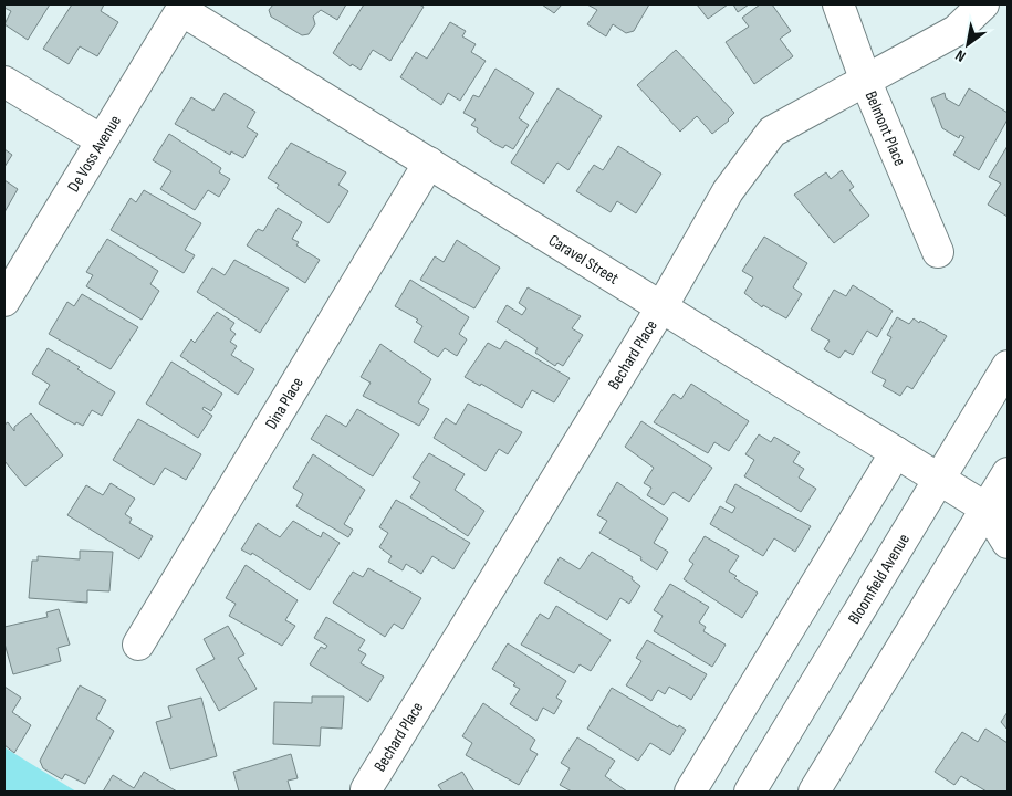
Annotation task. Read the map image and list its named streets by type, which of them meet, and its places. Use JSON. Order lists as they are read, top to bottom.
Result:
{
  "streets": {
    "street": [
      "Belmont Place",
      "De Voss Avenue",
      "Caravel Street",
      "Bechard Place",
      "Dina Place",
      "Bloomfield Avenue"
    ]
  },
  "crossings": [
    ["Belmont Place", "Bechard Place"],
    ["De Voss Avenue", "Caravel Street"],
    ["Caravel Street", "Bechard Place"],
    ["Caravel Street", "Dina Place"],
    ["Caravel Street", "Bloomfield Avenue"]
  ],
  "north": "bottom left"
}
